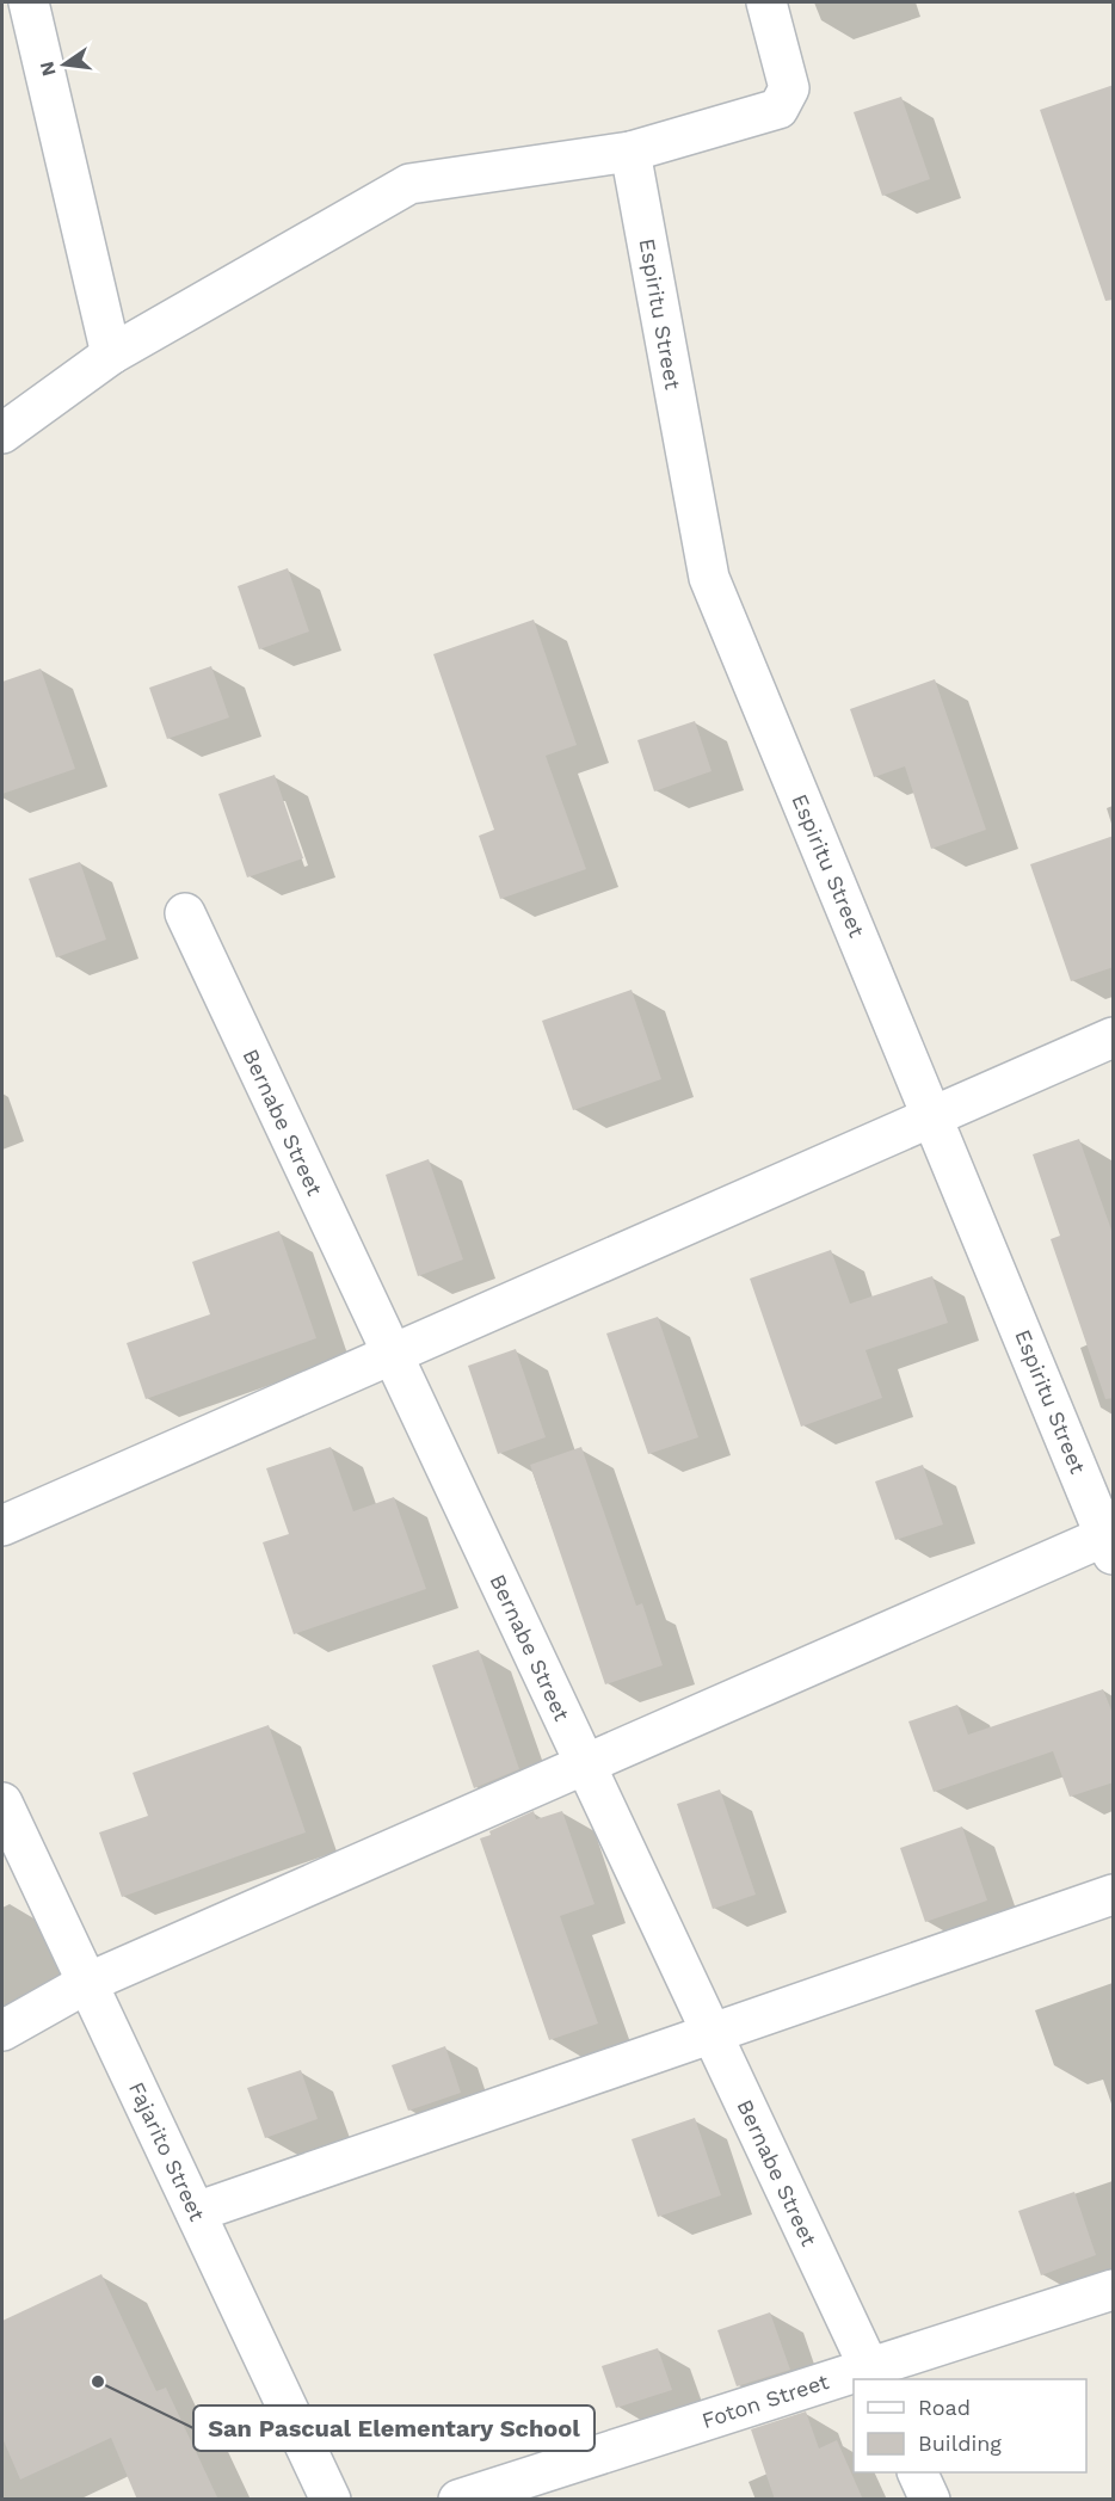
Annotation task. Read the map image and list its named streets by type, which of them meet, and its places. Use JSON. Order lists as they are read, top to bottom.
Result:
{
  "streets": {
    "street": [
      "Espiritu Street",
      "Bernabe Street",
      "Fajarito Street",
      "Foton Street"
    ]
  },
  "crossings": [
    ["Bernabe Street", "Foton Street"]
  ],
  "places": ["San Pascual Elementary School"],
  "legend": ["Road", "Building"],
  "north": "left"
}
